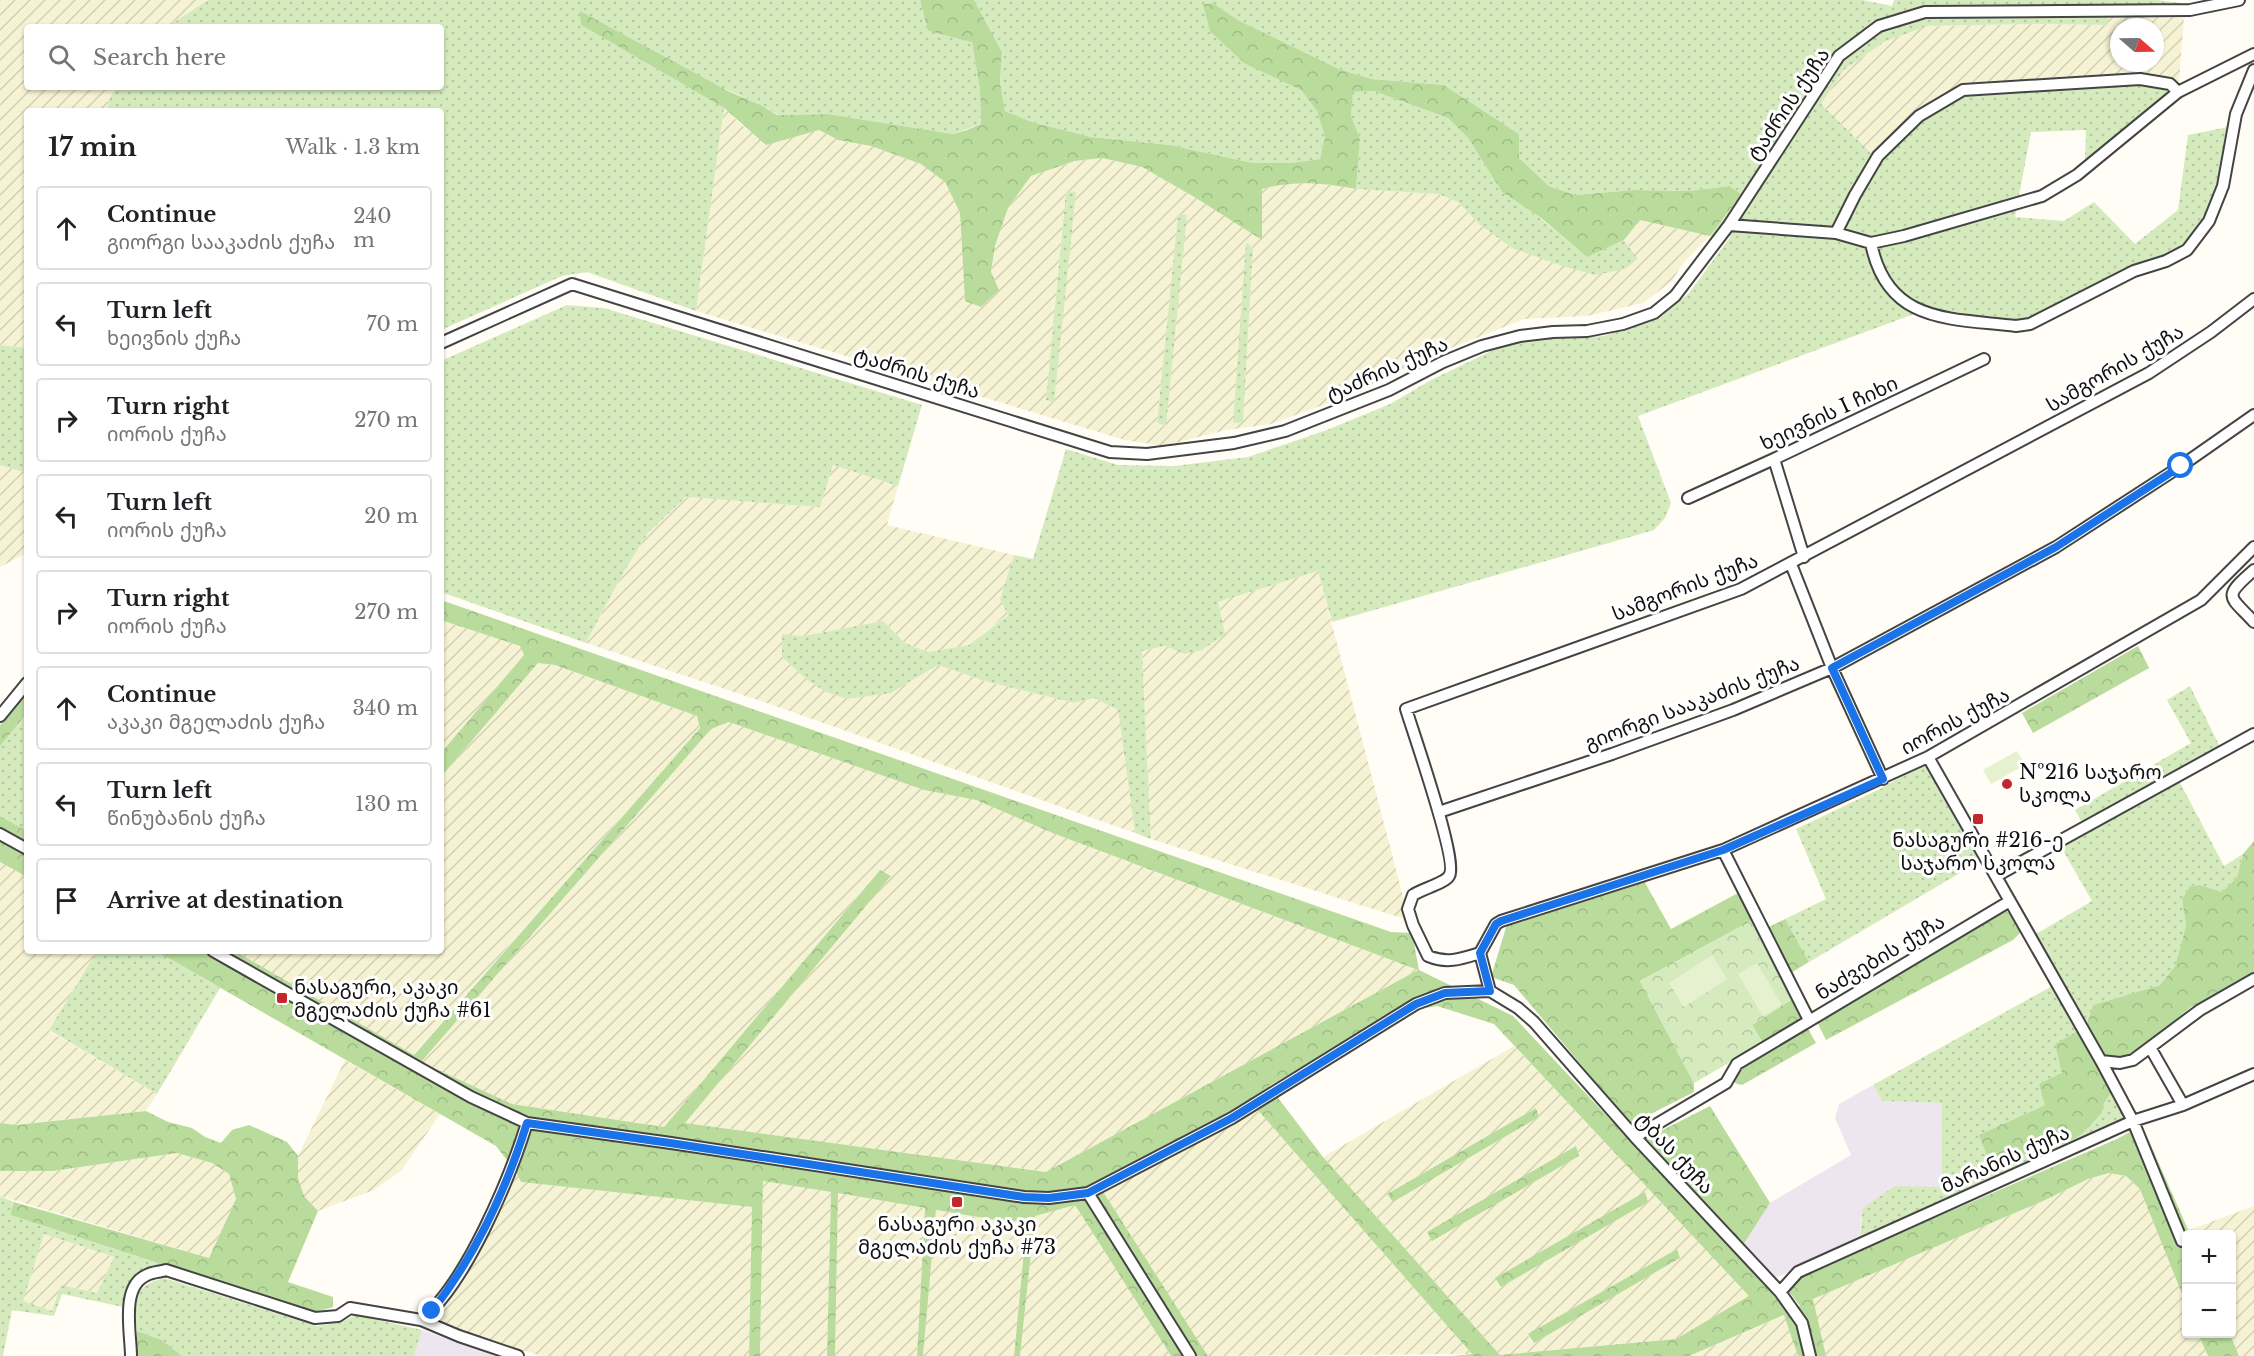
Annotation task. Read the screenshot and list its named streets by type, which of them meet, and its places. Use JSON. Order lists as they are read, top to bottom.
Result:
{
  "streets": {
    "street": [
      "ტაძრის ქუჩა",
      "სამგორის ქუჩა",
      "ხეივნის I ჩიხი",
      "გიორგი სააკაძის ქუჩა",
      "იორის ქუჩა",
      "ნაძვების ქუჩა",
      "ტბას ქუჩა",
      "მარანის ქუჩა"
    ]
  },
  "crossings": [
    ["სამგორის ქუჩა", "გიორგი სააკაძის ქუჩა"],
    ["სამგორის ქუჩა", "იორის ქუჩა"],
    ["ნაძვების ქუჩა", "ტბას ქუჩა"],
    ["ტბას ქუჩა", "მარანის ქუჩა"]
  ],
  "places": {
    "other": ["№216 საჯარო სკოლა"],
    "transit": ["ნასაგური #216-ე საჯარო სკოლა", "ნასაგური, აკაკი მგელაძის ქუჩა #61", "ნასაგური აკაკი მგელაძის ქუჩა #73"]
  },
  "north": "right",
  "page": {
    "search": "Search here",
    "heading": ["17 min", "Walk · 1.3 km"],
    "list": [
      ["Continue", "გიორგი სააკაძის ქუჩა", "240 m"],
      ["Turn left", "ხეივნის ქუჩა", "70 m"],
      ["Turn right", "იორის ქუჩა", "270 m"],
      ["Turn left", "იორის ქუჩა", "20 m"],
      ["Turn right", "იორის ქუჩა", "270 m"],
      ["Continue", "აკაკი მგელაძის ქუჩა", "340 m"],
      ["Turn left", "წინუბანის ქუჩა", "130 m"],
      "Arrive at destination"
    ],
    "map_buttons": ["+", "−"]
  }
}
